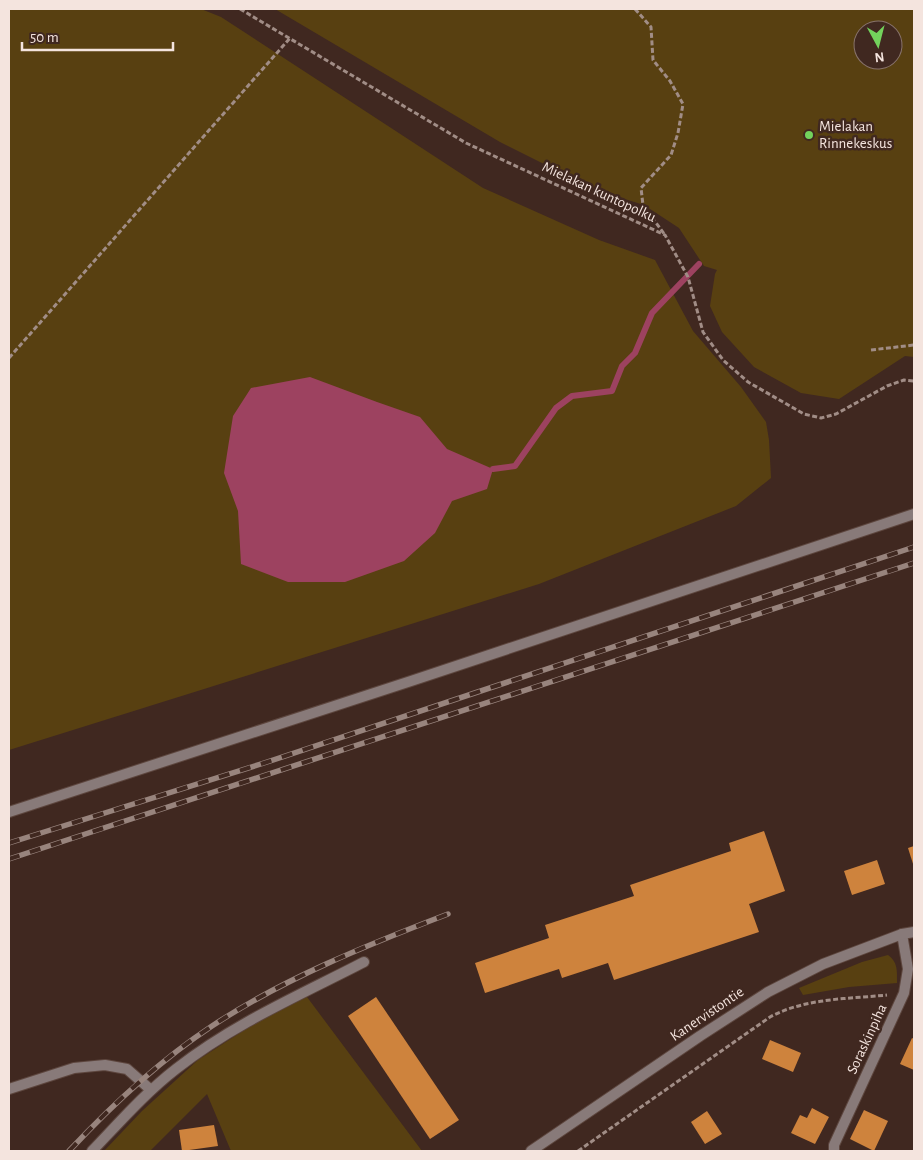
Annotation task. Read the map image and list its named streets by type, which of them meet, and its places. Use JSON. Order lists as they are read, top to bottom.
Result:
{
  "streets": {
    "street": ["Kanervistontie", "Soraskinpiha"],
    "path": ["Mielakan kuntopolku"]
  },
  "crossings": [
    ["Kanervistontie", "Soraskinpiha"]
  ],
  "places": ["Mielakan Rinnekeskus"],
  "scale_bar": "50 m",
  "north": "bottom"
}
